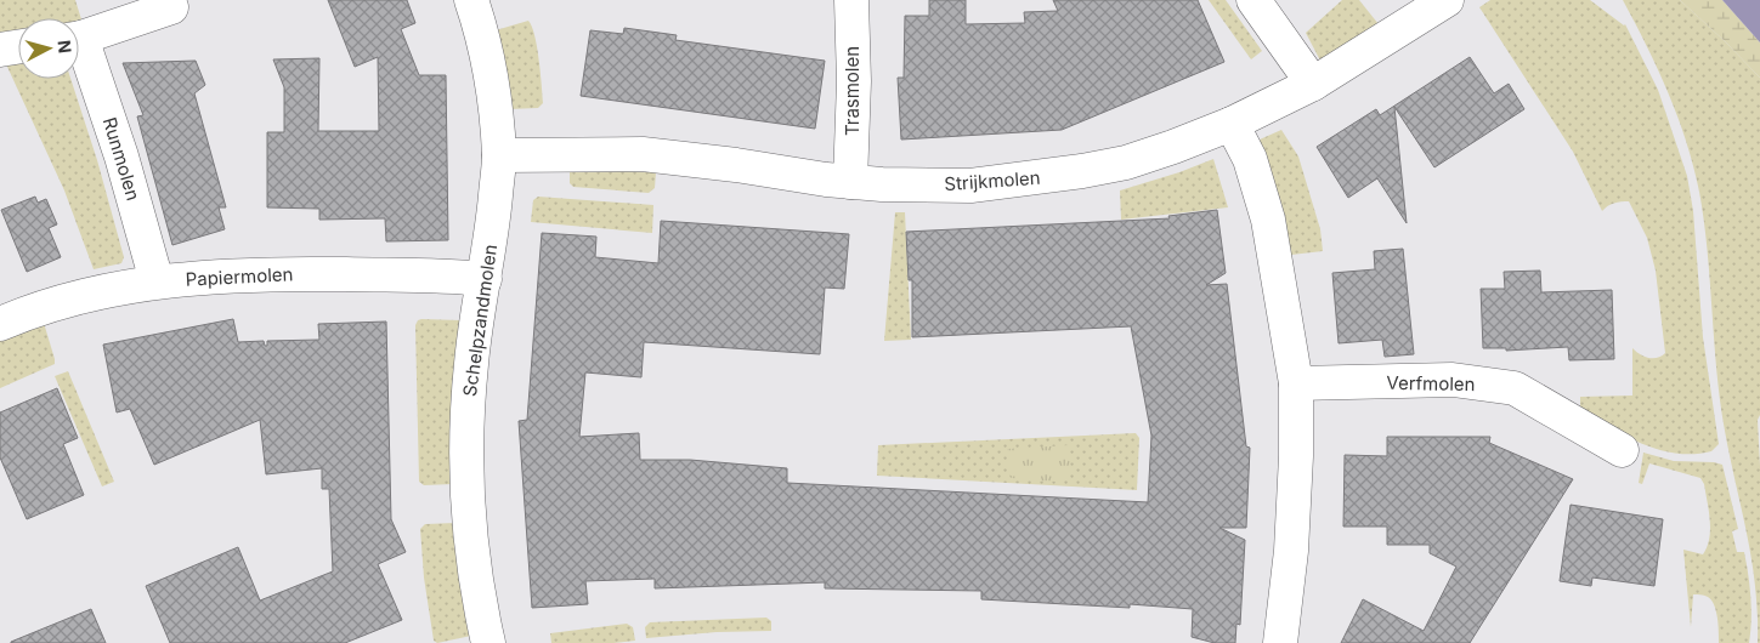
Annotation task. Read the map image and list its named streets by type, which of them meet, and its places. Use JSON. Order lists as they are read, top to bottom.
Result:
{
  "streets": {
    "street": [
      "Trasmolen",
      "Runmolen",
      "Strijkmolen",
      "Papiermolen",
      "Schelpzandmolen",
      "Verfmolen"
    ]
  },
  "crossings": [
    ["Trasmolen", "Strijkmolen"],
    ["Runmolen", "Papiermolen"],
    ["Strijkmolen", "Schelpzandmolen"],
    ["Papiermolen", "Schelpzandmolen"]
  ],
  "north": "right"
}
